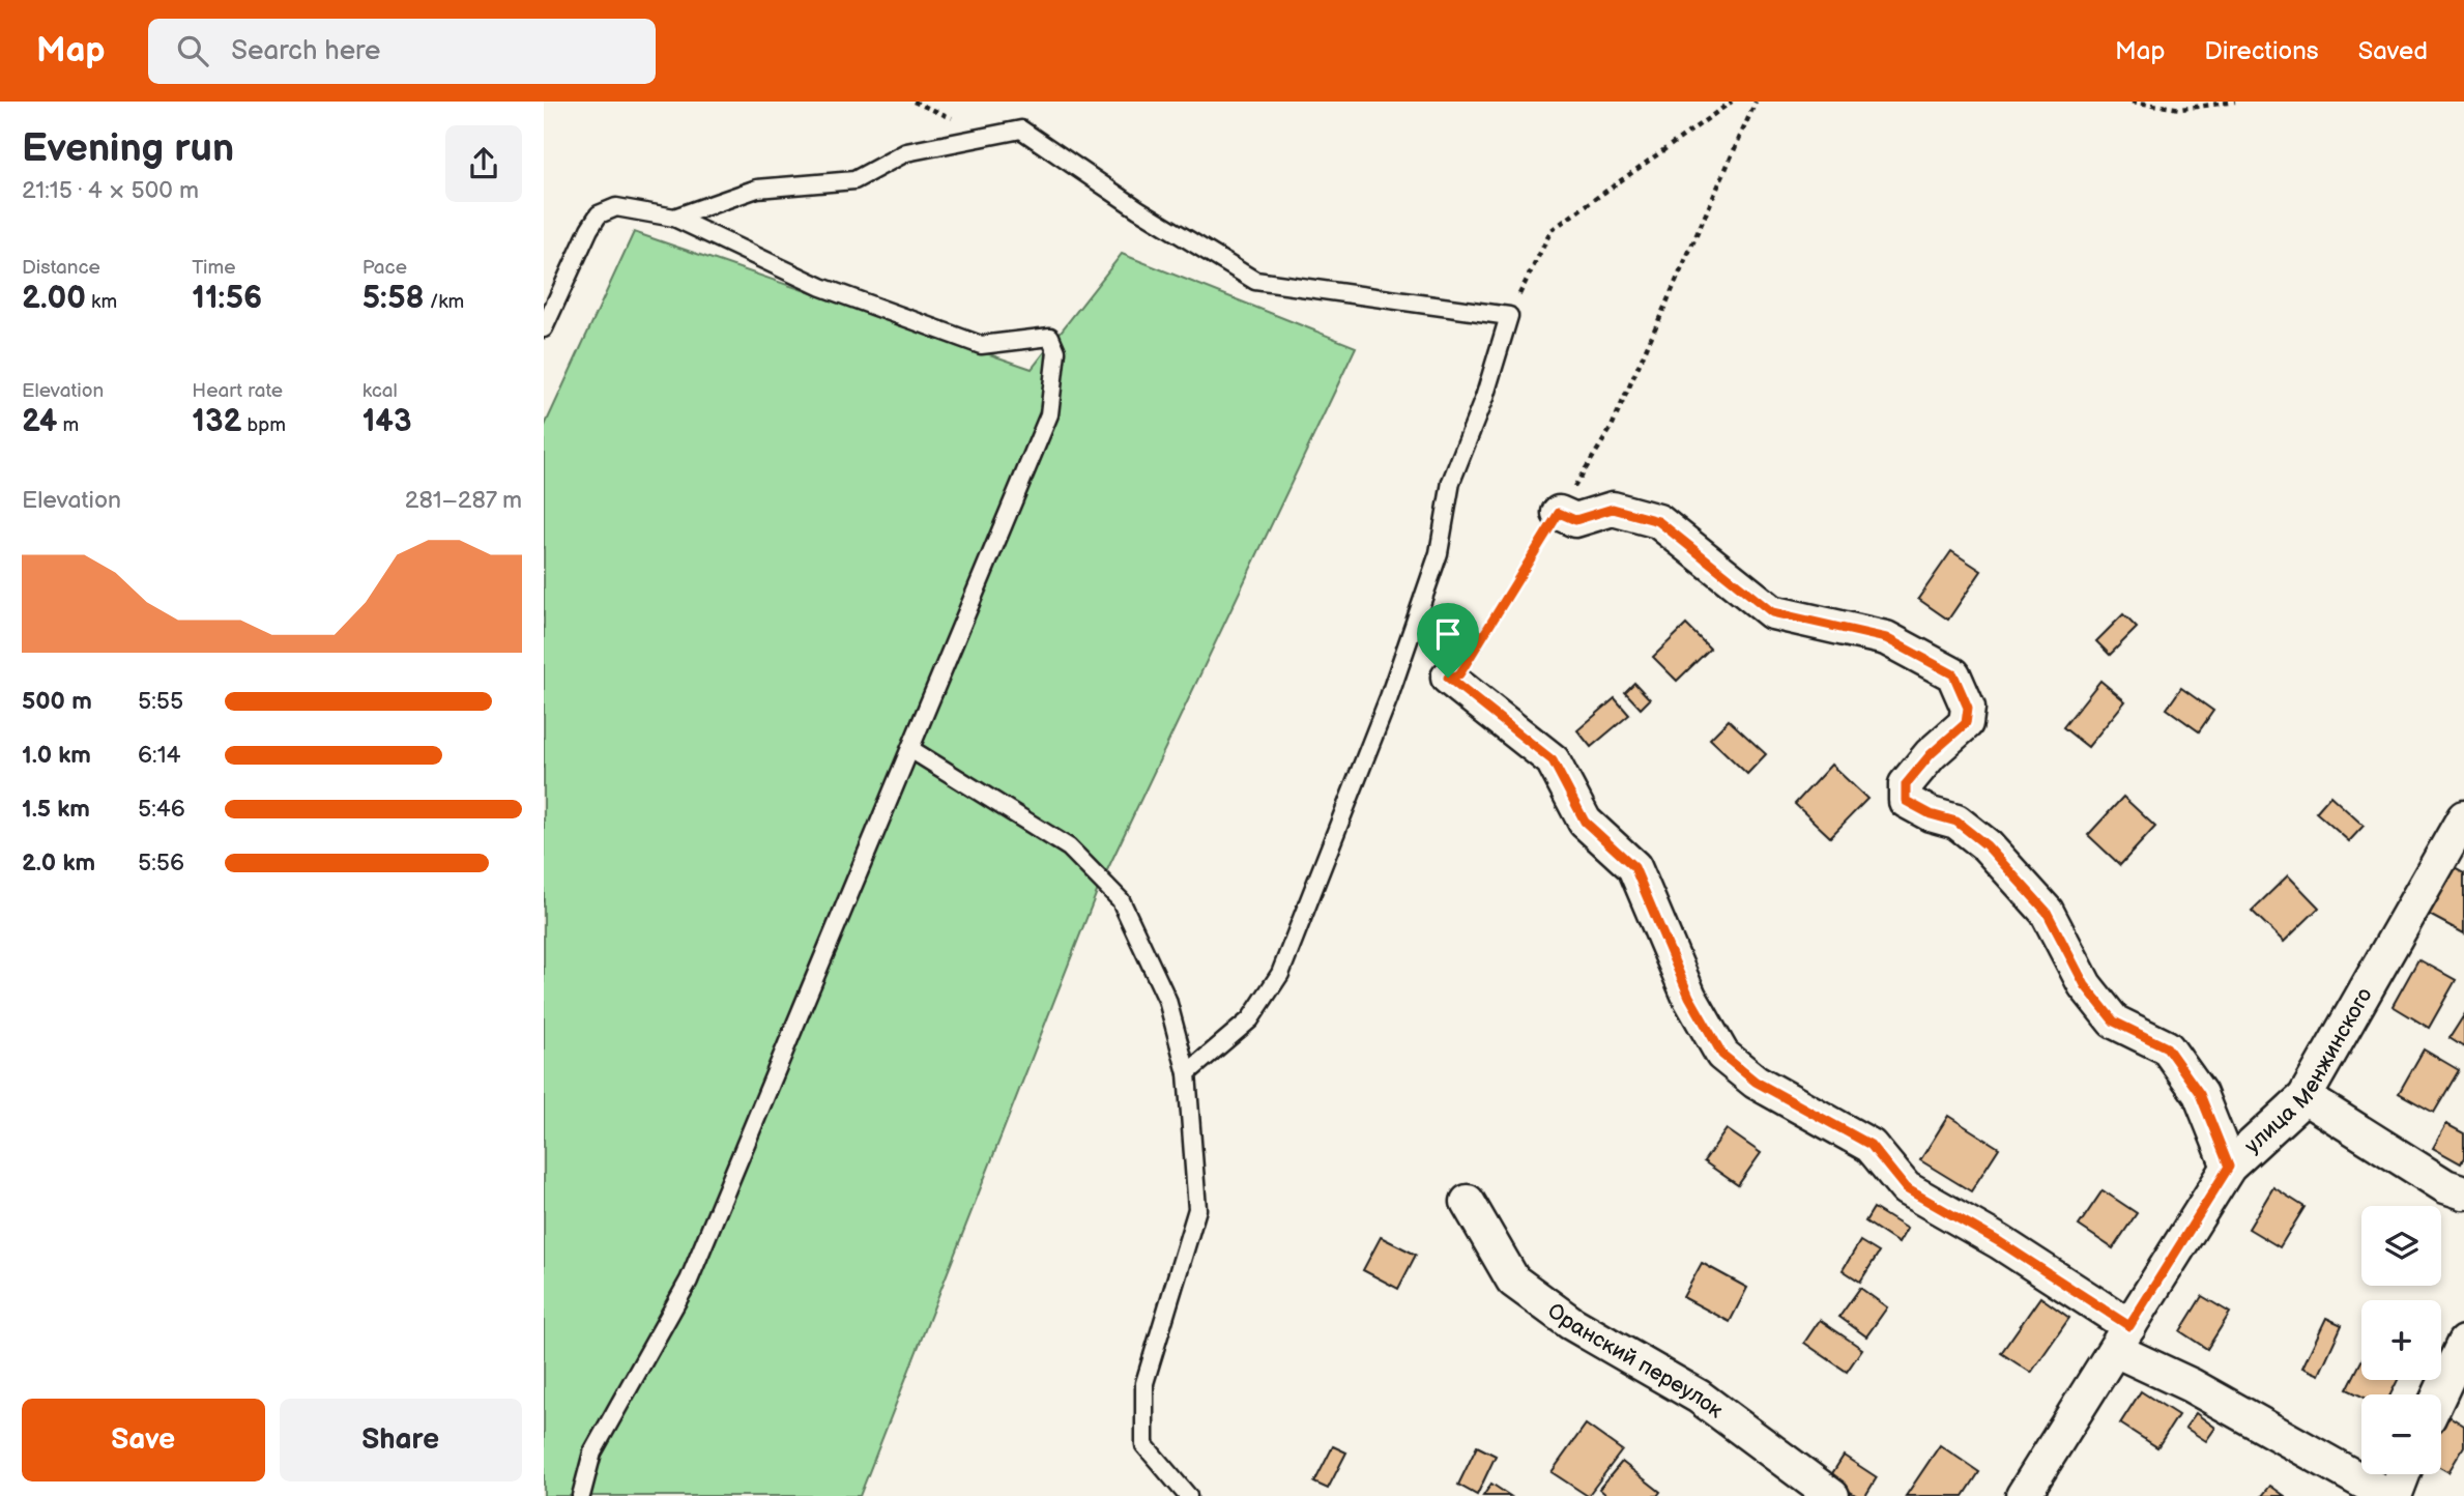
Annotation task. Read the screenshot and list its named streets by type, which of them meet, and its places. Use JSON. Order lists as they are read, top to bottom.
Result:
{
  "streets": {
    "street": ["улица Менжинского", "Оранский переулок"]
  },
  "page": {
    "header": "Map",
    "search": "Search here",
    "nav": ["Map", "Directions", "Saved"],
    "heading": ["Evening run", "21:15 · 4 × 500 m"],
    "stats": [
      ["Distance", "2.00 km"],
      ["Time", "11:56"],
      ["Pace", "5:58 /km"],
      ["Elevation", "24 m"],
      ["Heart rate", "132 bpm"],
      ["kcal", "143"]
    ],
    "chart": ["Elevation", "281–287 m"],
    "list": [
      {
        "name": "500 m",
        "note": "5:55"
      },
      {
        "name": "1.0 km",
        "note": "6:14"
      },
      {
        "name": "1.5 km",
        "note": "5:46"
      },
      {
        "name": "2.0 km",
        "note": "5:56"
      }
    ],
    "map_buttons": ["+", "−"],
    "buttons": ["Save", "Share"]
  }
}
